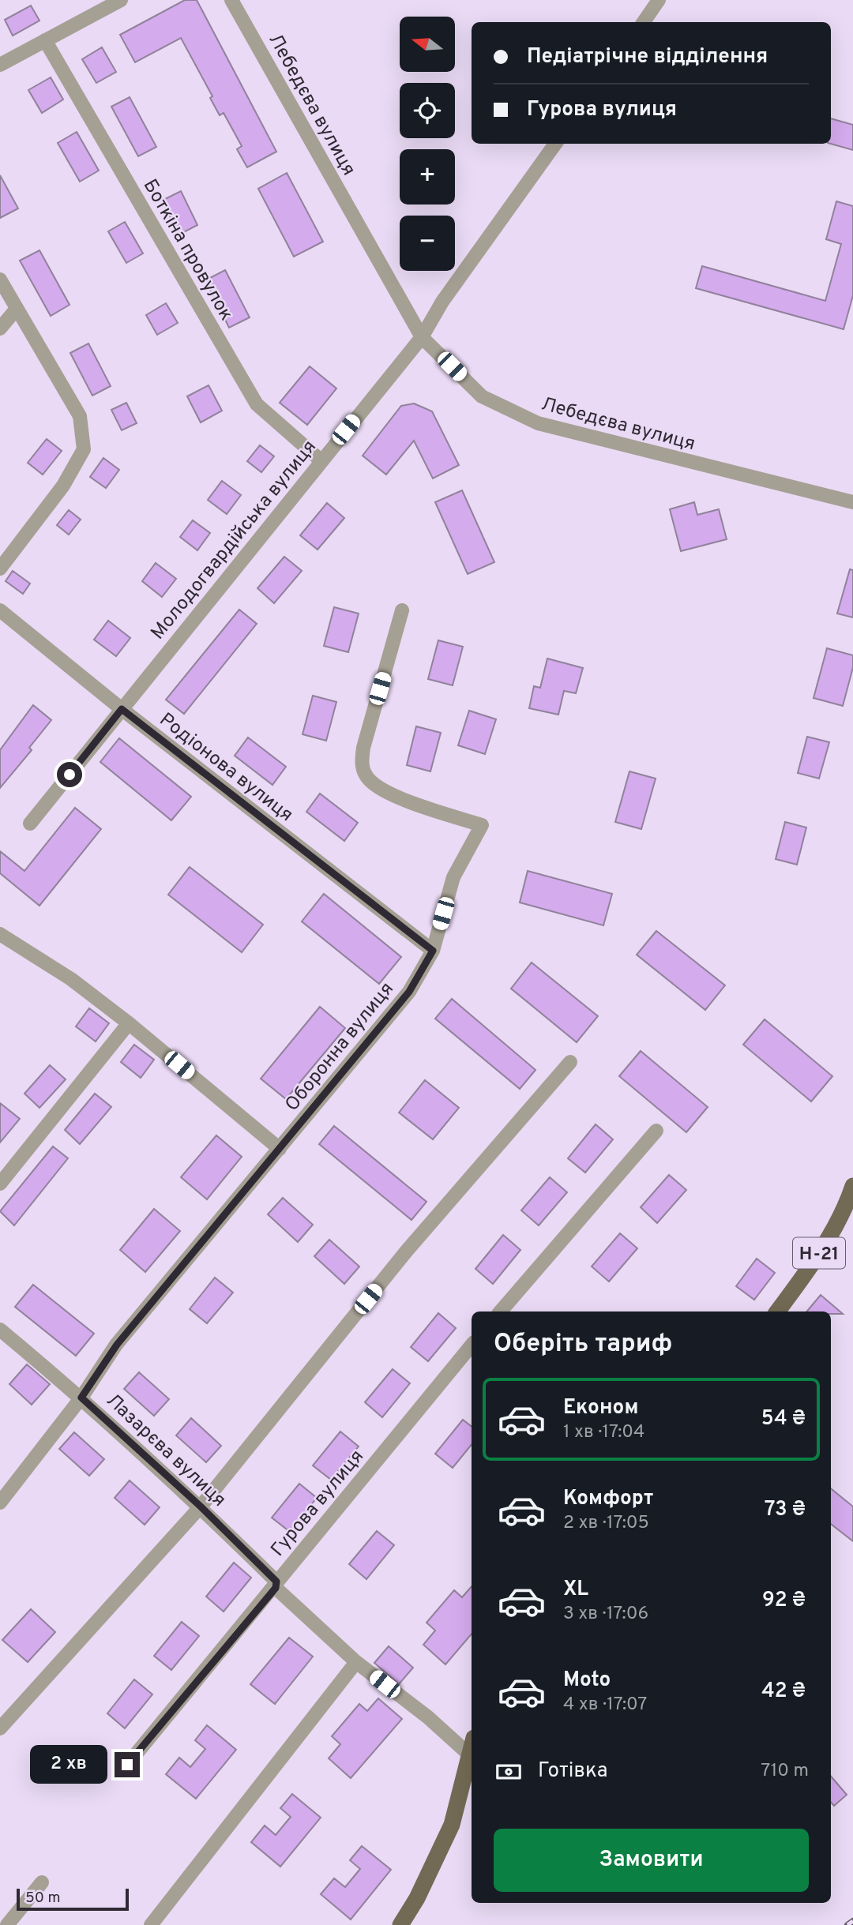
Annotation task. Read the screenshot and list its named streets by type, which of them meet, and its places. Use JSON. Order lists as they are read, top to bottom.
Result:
{
  "streets": {
    "main road": ["Н-21"],
    "street": [
      "Лебедєва вулиця",
      "Боткіна провулок",
      "Молодогвардійська вулиця",
      "Родіонова вулиця",
      "Оборонна вулиця",
      "Лазарєва вулиця",
      "Гурова вулиця"
    ]
  },
  "crossings": [
    ["Лебедєва вулиця", "Молодогвардійська вулиця"],
    ["Боткіна провулок", "Молодогвардійська вулиця"],
    ["Молодогвардійська вулиця", "Родіонова вулиця"],
    ["Родіонова вулиця", "Оборонна вулиця"],
    ["Оборонна вулиця", "Лазарєва вулиця"],
    ["Лазарєва вулиця", "Гурова вулиця"]
  ],
  "scale_bar": "50 m",
  "north": "left",
  "page": {
    "map_buttons": ["+", "−"],
    "banner": ["Педіатрічне відділення", "Гурова вулиця"],
    "heading": "Оберіть тариф",
    "list": [
      {
        "name": "Економ",
        "note": "1 хв · 17:04",
        "value": "54 ₴"
      },
      {
        "name": "Комфорт",
        "note": "2 хв · 17:05",
        "value": "73 ₴"
      },
      {
        "name": "XL",
        "note": "3 хв · 17:06",
        "value": "92 ₴"
      },
      {
        "name": "Moto",
        "note": "4 хв · 17:07",
        "value": "42 ₴"
      }
    ],
    "pay": ["Готівка", "710 m"],
    "bubble": "2 хв",
    "buttons": "Замовити",
    "scale": "50 m"
  }
}
